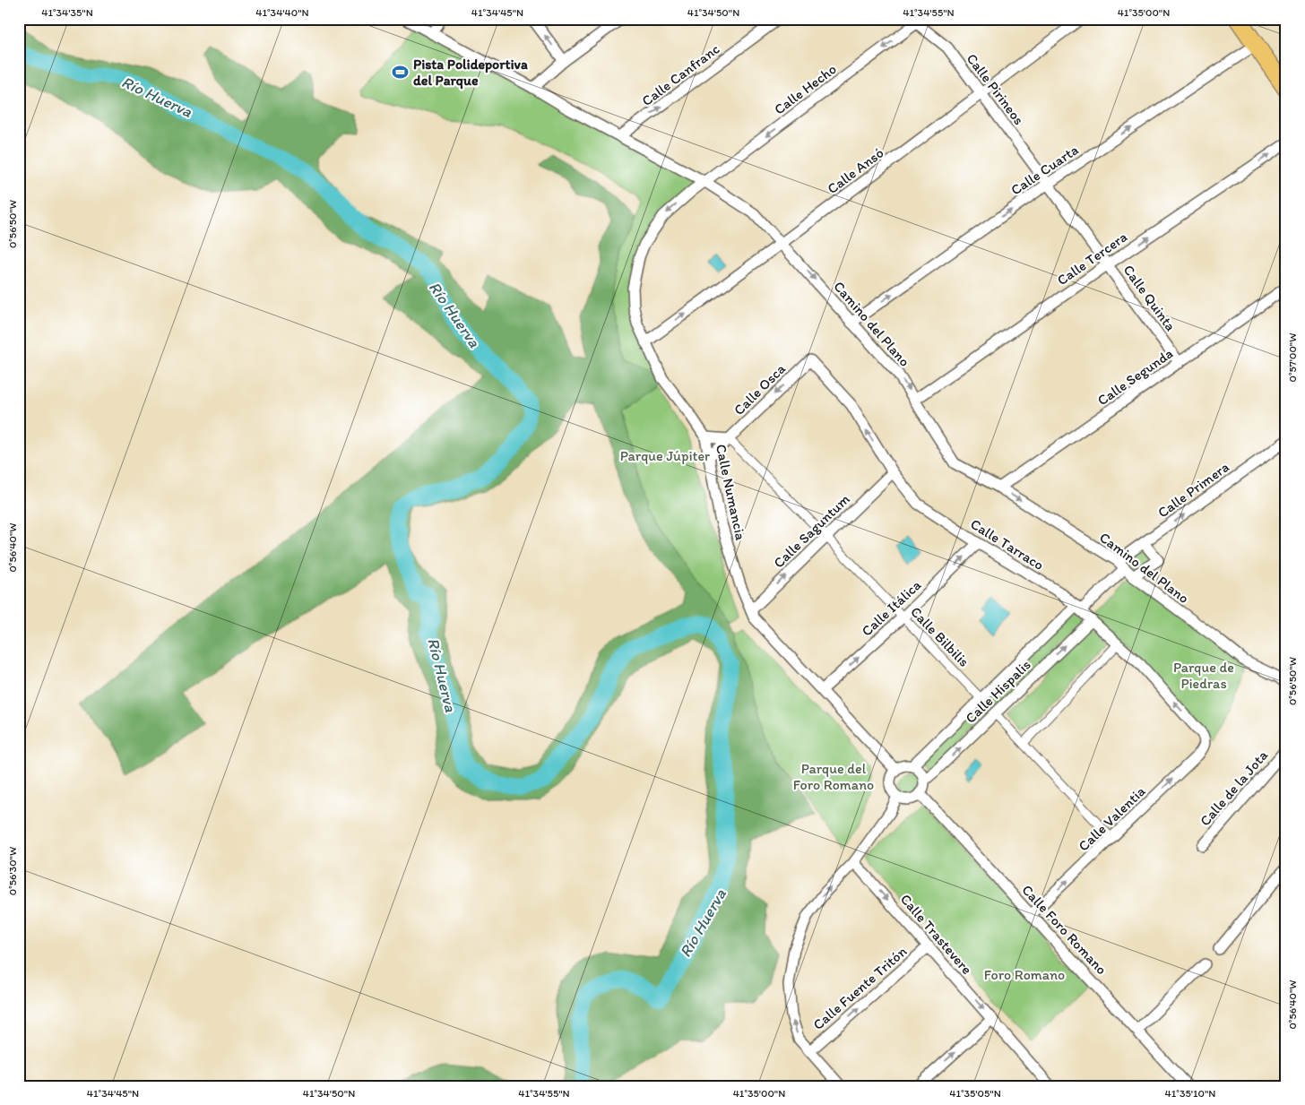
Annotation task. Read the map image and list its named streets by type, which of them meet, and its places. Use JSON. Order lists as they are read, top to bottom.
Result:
{
  "streets": {
    "street": [
      "Calle Canfranc",
      "Calle Hecho",
      "Calle Pirineos",
      "Calle Cuarta",
      "Calle Ansó",
      "Calle Tercera",
      "Calle Quinta",
      "Camino del Plano",
      "Calle Segunda",
      "Calle Osca",
      "Calle Primera",
      "Calle Numancia",
      "Calle Saguntum",
      "Calle Tarraco",
      "Calle Itálica",
      "Calle Bilbilis",
      "Calle Hispalis",
      "Calle de la Jota",
      "Calle Valentia",
      "Calle Foro Romano",
      "Calle Trastevere",
      "Calle Fuente Tritón"
    ]
  },
  "crossings": [
    ["Calle Canfranc", "Camino del Plano"],
    ["Calle Hecho", "Calle Pirineos"],
    ["Calle Hecho", "Camino del Plano"],
    ["Calle Hecho", "Calle Numancia"],
    ["Calle Pirineos", "Calle Cuarta"],
    ["Calle Pirineos", "Calle Ansó"],
    ["Calle Pirineos", "Calle Quinta"],
    ["Calle Cuarta", "Calle Quinta"],
    ["Calle Cuarta", "Camino del Plano"],
    ["Calle Ansó", "Camino del Plano"],
    ["Calle Ansó", "Calle Numancia"],
    ["Calle Tercera", "Calle Quinta"],
    ["Calle Tercera", "Camino del Plano"],
    ["Calle Quinta", "Calle Segunda"],
    ["Camino del Plano", "Calle Segunda"],
    ["Camino del Plano", "Calle Primera"],
    ["Camino del Plano", "Calle Numancia"],
    ["Camino del Plano", "Calle Hispalis"],
    ["Calle Osca", "Calle Numancia"],
    ["Calle Osca", "Calle Tarraco"],
    ["Calle Osca", "Calle Bilbilis"],
    ["Calle Primera", "Calle Hispalis"],
    ["Calle Numancia", "Calle Saguntum"],
    ["Calle Numancia", "Calle Itálica"],
    ["Calle Numancia", "Calle Hispalis"],
    ["Calle Numancia", "Calle Foro Romano"],
    ["Calle Saguntum", "Calle Tarraco"],
    ["Calle Saguntum", "Calle Bilbilis"],
    ["Calle Tarraco", "Calle Itálica"],
    ["Calle Tarraco", "Calle Hispalis"],
    ["Calle Tarraco", "Calle Valentia"],
    ["Calle Itálica", "Calle Bilbilis"],
    ["Calle Bilbilis", "Calle Hispalis"],
    ["Calle Hispalis", "Calle Foro Romano"],
    ["Calle Valentia", "Calle Foro Romano"],
    ["Calle Trastevere", "Calle Fuente Tritón"]
  ],
  "one_way": [
    "Calle Canfranc",
    "Calle Hecho",
    "Calle Cuarta",
    "Calle Tercera",
    "Calle Osca",
    "Calle Primera",
    "Calle Saguntum",
    "Calle Tarraco",
    "Calle Itálica",
    "Calle Valentia",
    "Calle Trastevere",
    "Calle Fuente Tritón"
  ],
  "water": ["Río Huerva"],
  "parks": [
    "Parque Júpiter",
    "Parque de Piedras",
    "Parque del Foro Romano",
    "Foro Romano"
  ],
  "places": {
    "sports": ["Pista Polideportiva del Parque"]
  },
  "coordinates": [
    "41°34'35\"N",
    "41°34'40\"N",
    "41°34'45\"N",
    "41°34'50\"N",
    "41°34'55\"N",
    "41°35'00\"N",
    "0°56'50\"W",
    "0°57'00\"W",
    "0°56'40\"W",
    "0°56'30\"W",
    "41°35'05\"N",
    "41°35'10\"N"
  ]
}
